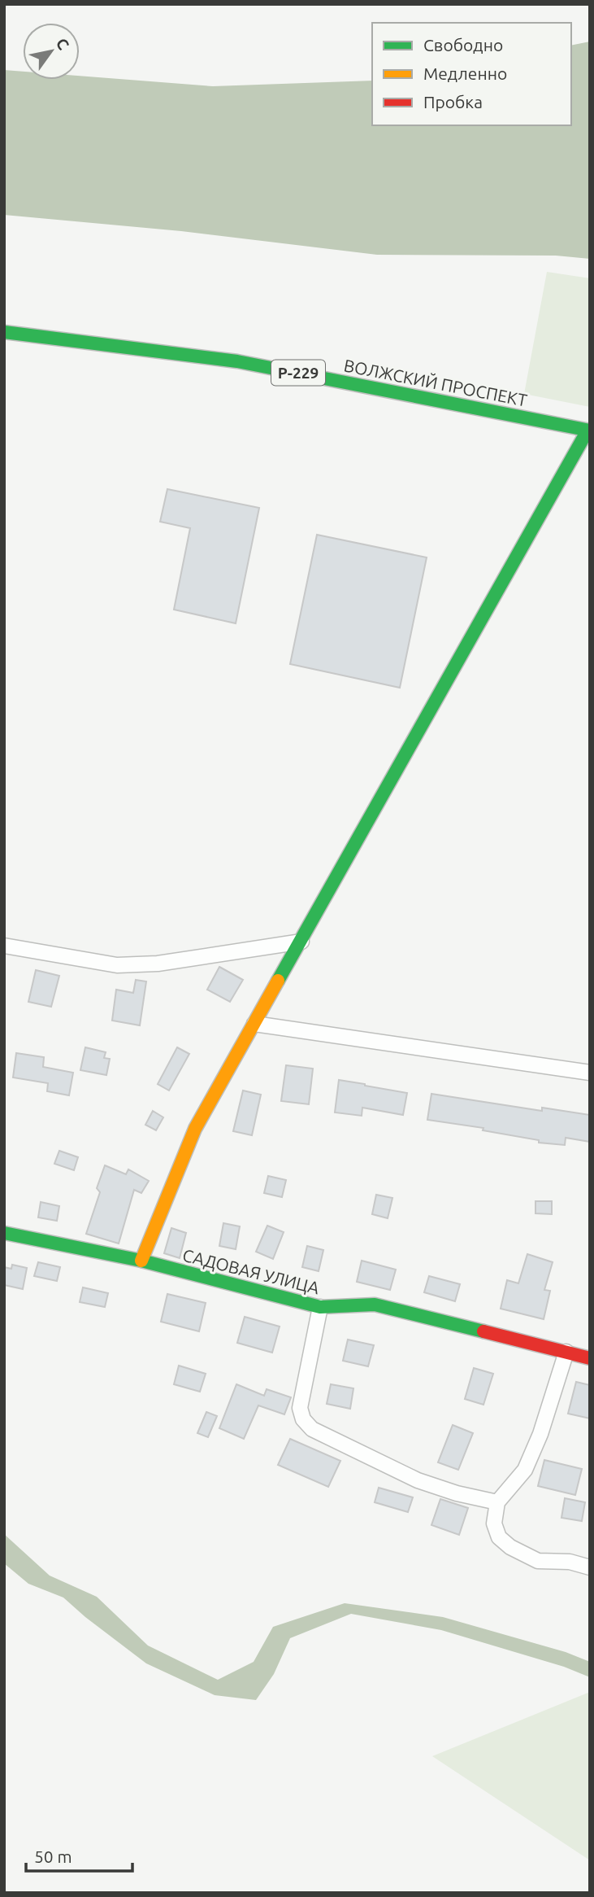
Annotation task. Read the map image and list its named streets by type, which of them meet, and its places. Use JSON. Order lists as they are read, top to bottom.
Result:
{
  "streets": {
    "street": ["Р-229", "ВОЛЖСКИЙ ПРОСПЕКТ", "САДОВАЯ УЛИЦА"]
  },
  "legend": ["Свободно", "Медленно", "Пробка"],
  "scale_bar": "50 m",
  "north": "top right"
}
